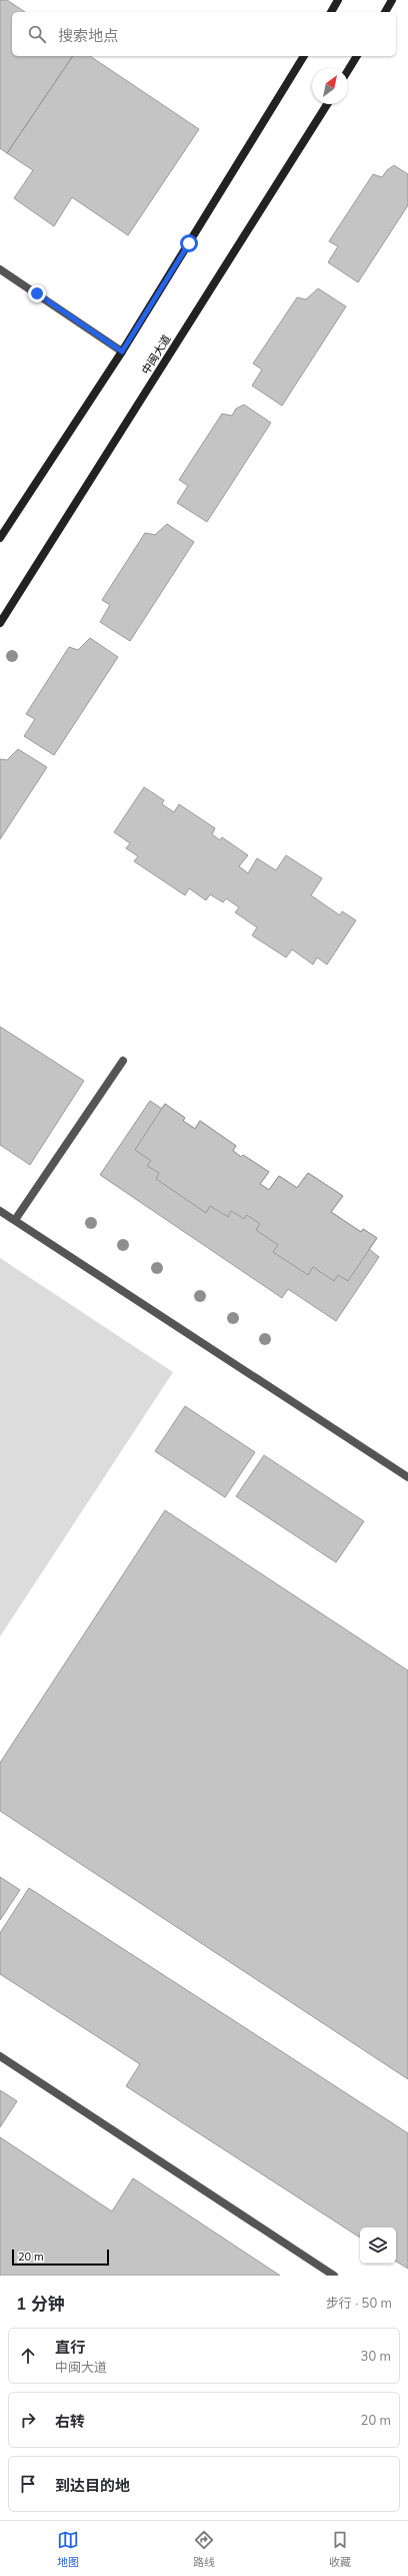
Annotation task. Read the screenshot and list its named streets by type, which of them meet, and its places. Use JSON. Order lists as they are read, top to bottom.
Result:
{
  "streets": {
    "main road": ["中闽大道"]
  },
  "scale_bar": "20 m",
  "north": "top right",
  "page": {
    "search": "搜索地点",
    "scale": "20 m",
    "heading": ["1 分钟", "步行 · 50 m"],
    "list": [
      ["直行", "中闽大道", "30 m"],
      ["右转", "20 m"],
      "到达目的地"
    ],
    "nav": ["地图", "路线", "收藏"]
  }
}
